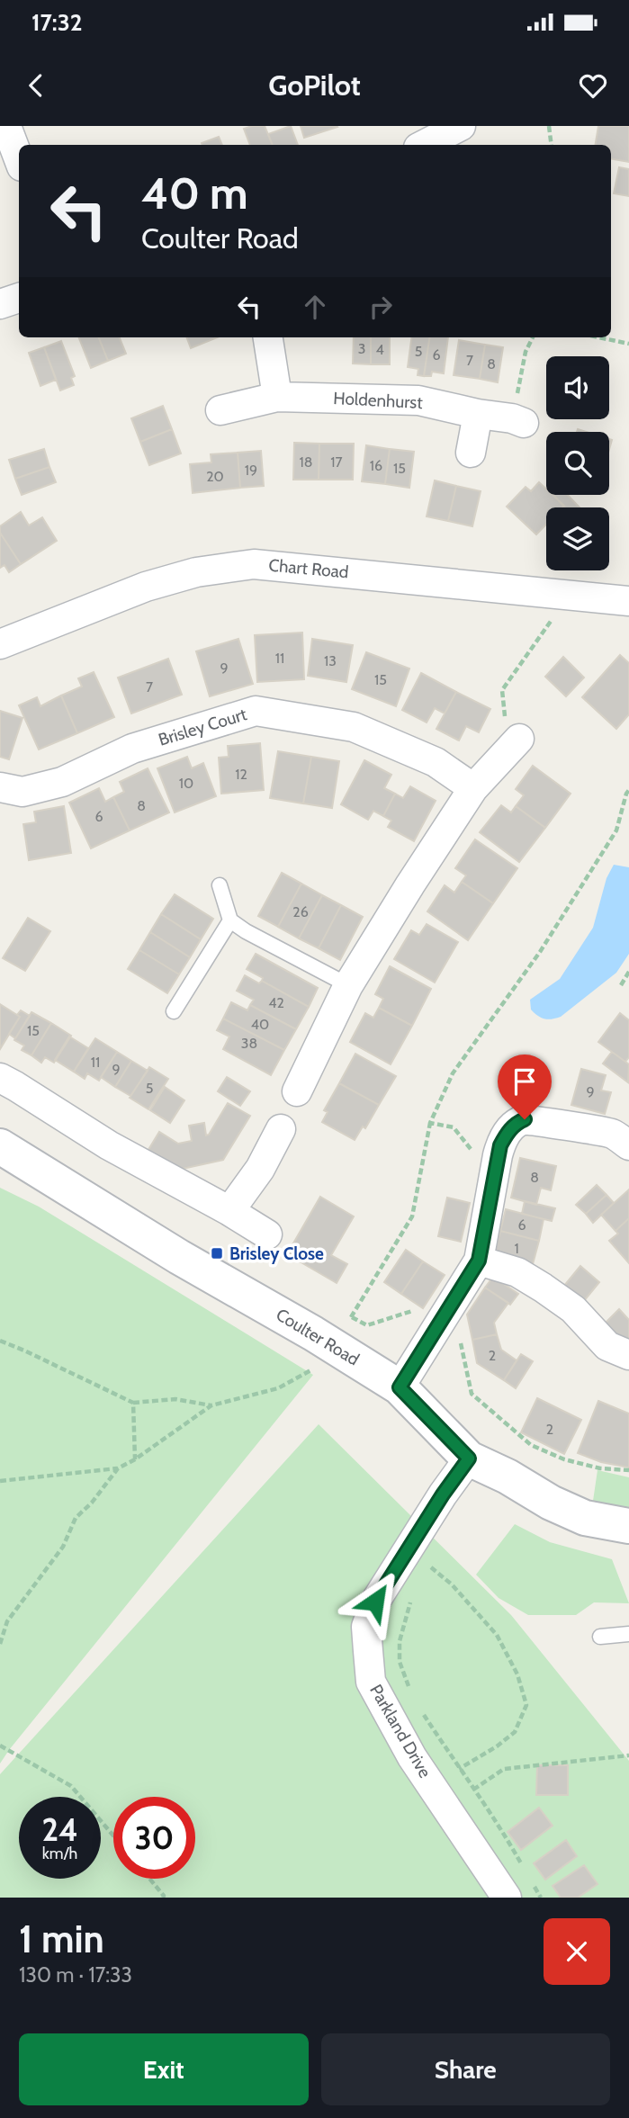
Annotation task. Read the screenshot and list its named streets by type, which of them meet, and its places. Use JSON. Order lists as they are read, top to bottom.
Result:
{
  "streets": {
    "street": [
      "Holdenhurst",
      "Chart Road",
      "Brisley Court",
      "Coulter Road",
      "Parkland Drive"
    ]
  },
  "crossings": [
    ["Coulter Road", "Parkland Drive"]
  ],
  "places": {
    "transit": ["Brisley Close"]
  },
  "house_numbers": [
    "3",
    "4",
    "5",
    "6",
    "7",
    "8",
    "18",
    "17",
    "16",
    "15",
    "19",
    "20",
    "11",
    "13",
    "9",
    "15",
    "7",
    "12",
    "10",
    "8",
    "6",
    "26",
    "42",
    "40",
    "15",
    "38",
    "11",
    "9",
    "5",
    "9",
    "8",
    "6",
    "1",
    "2",
    "2"
  ],
  "page": {
    "status": "17:32",
    "header": "GoPilot",
    "turn": ["40 m", "Coulter Road"],
    "speed": "24 km/h",
    "limit": "30",
    "heading": ["1 min", "130 m · 17:33"],
    "buttons": ["Exit", "Share"]
  }
}
